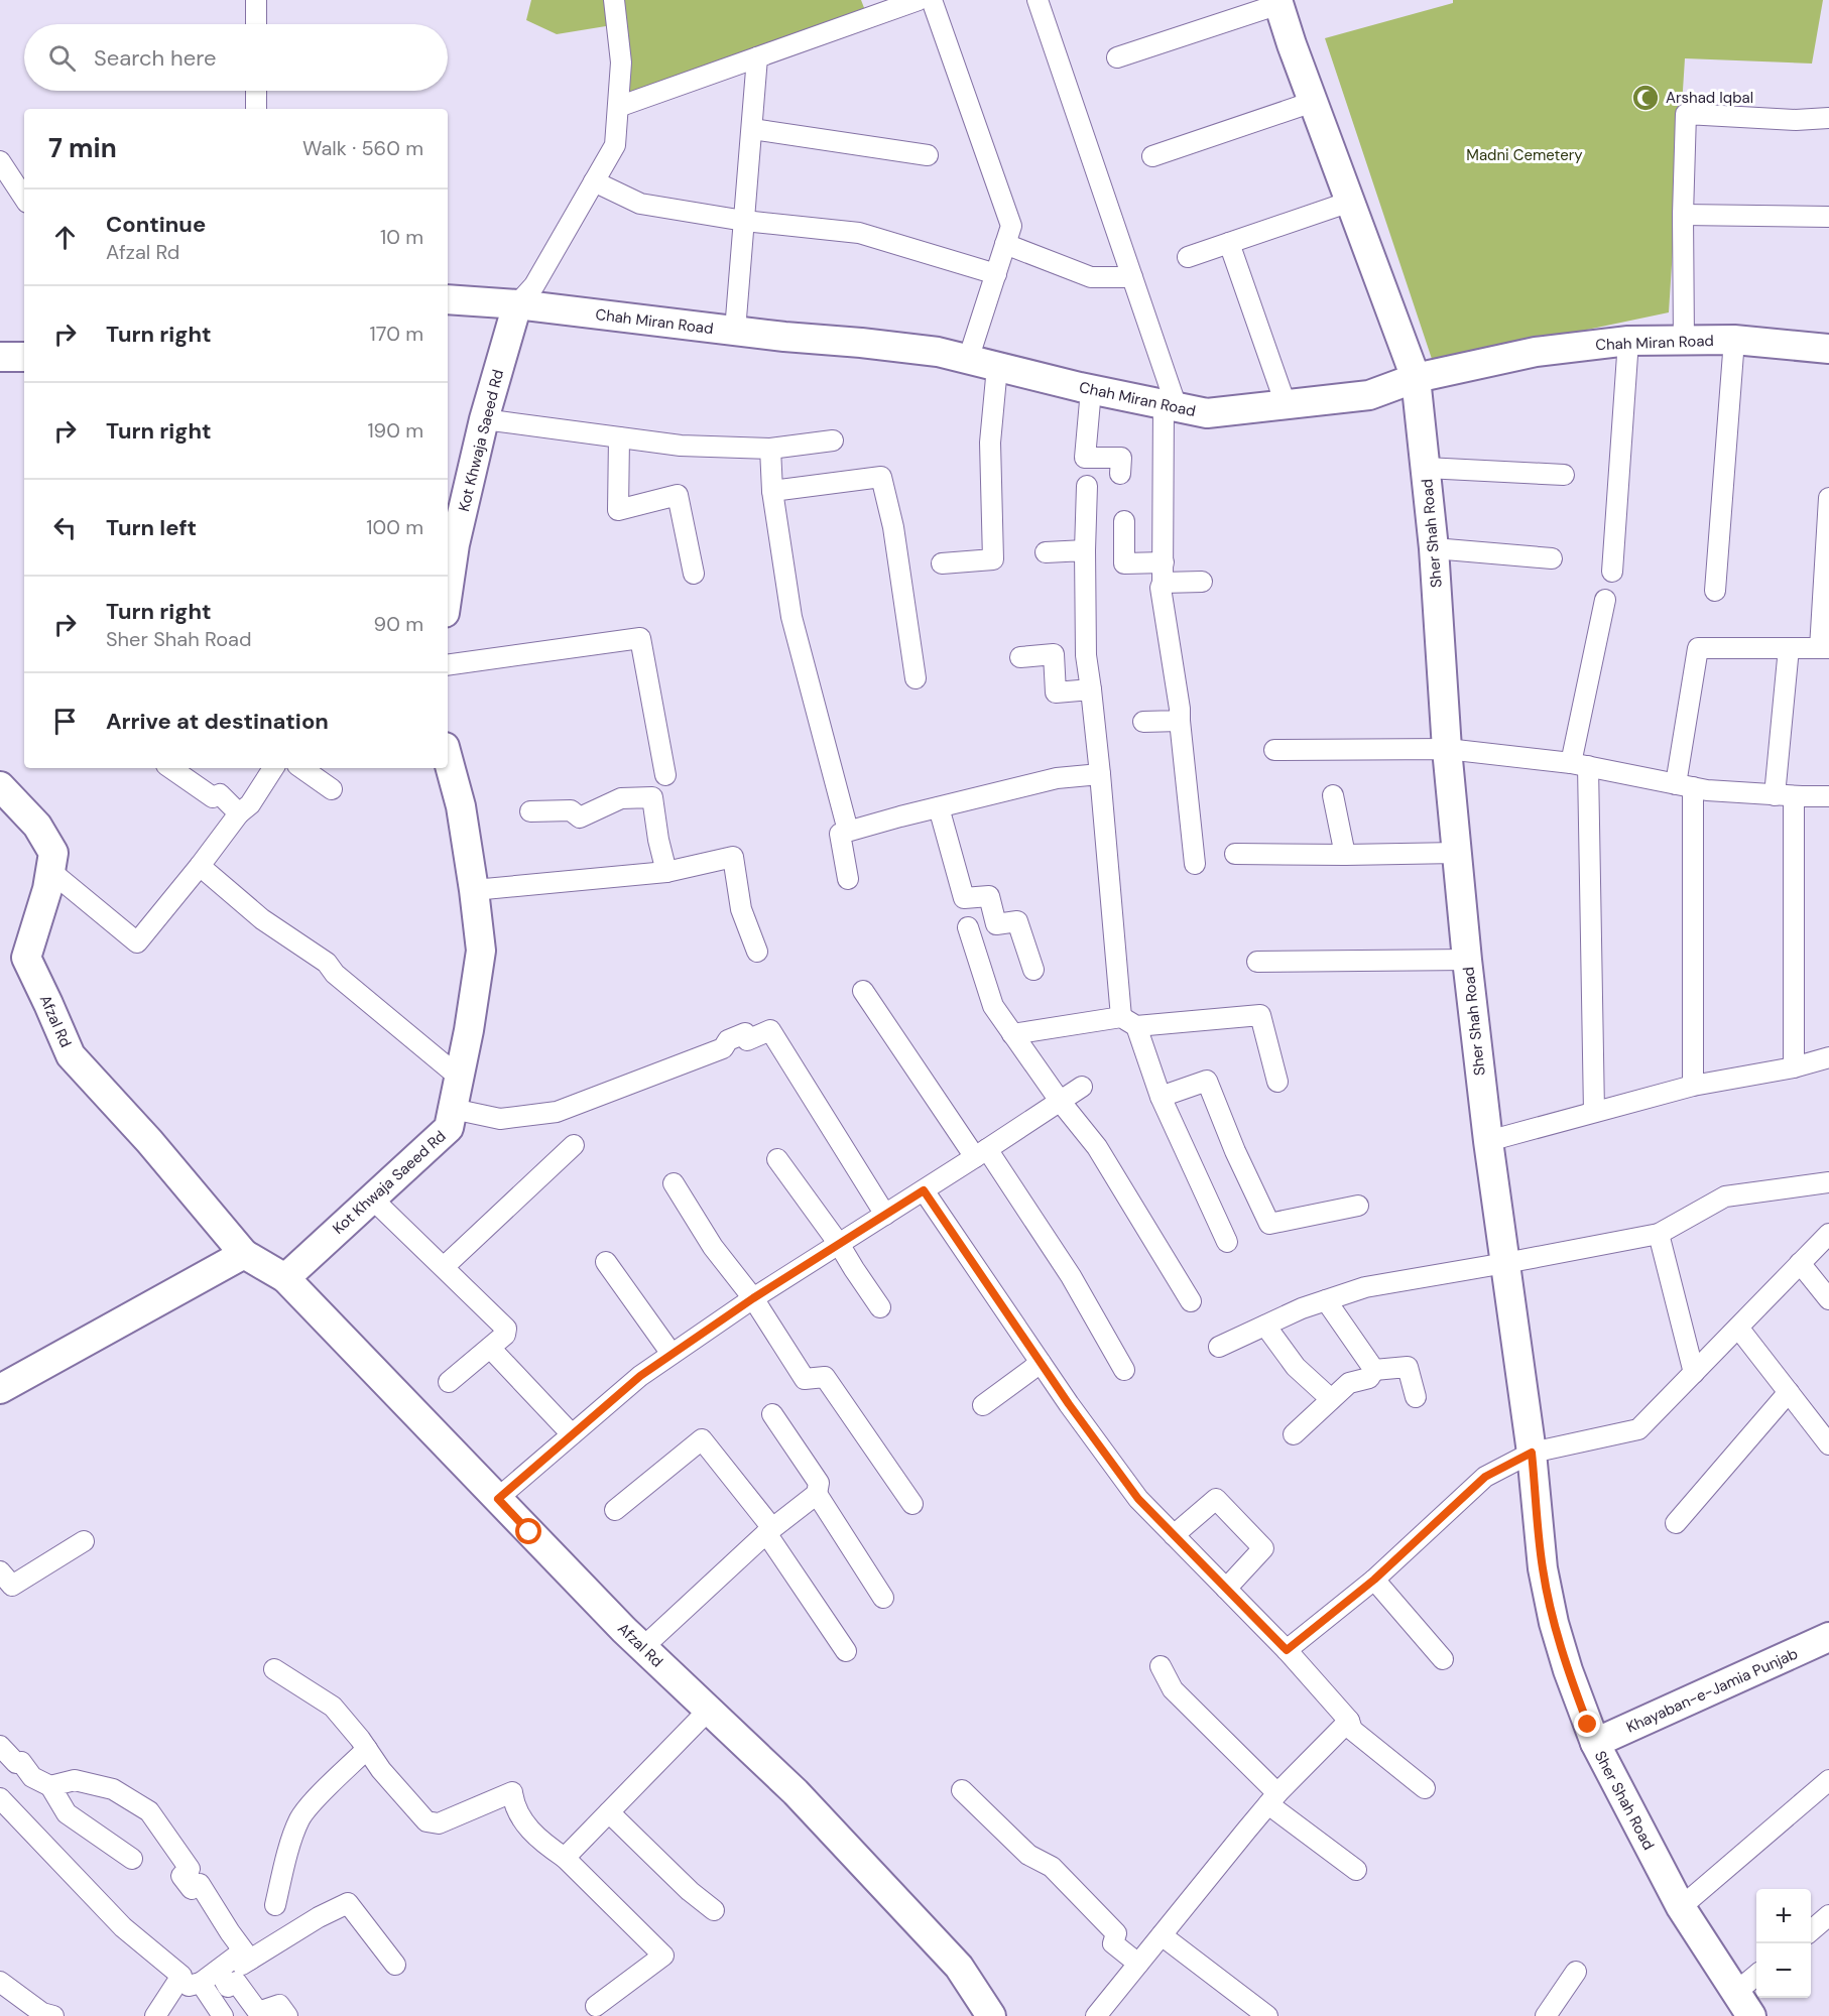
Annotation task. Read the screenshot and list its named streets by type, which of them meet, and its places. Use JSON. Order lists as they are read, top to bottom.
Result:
{
  "streets": {
    "street": [
      "Chah Miran Road",
      "Kot Khwaja Saeed Rd",
      "Sher Shah Road",
      "Afzal Rd",
      "Khayaban-e-Jamia Punjab"
    ]
  },
  "crossings": [
    ["Chah Miran Road", "Kot Khwaja Saeed Rd"],
    ["Chah Miran Road", "Sher Shah Road"],
    ["Kot Khwaja Saeed Rd", "Afzal Rd"],
    ["Sher Shah Road", "Khayaban-e-Jamia Punjab"]
  ],
  "parks": ["Madni Cemetery"],
  "places": {
    "mosque": ["Arshad Iqbal"]
  },
  "page": {
    "search": "Search here",
    "heading": ["7 min", "Walk · 560 m"],
    "list": [
      ["Continue", "Afzal Rd", "10 m"],
      ["Turn right", "170 m"],
      ["Turn right", "190 m"],
      ["Turn left", "100 m"],
      ["Turn right", "Sher Shah Road", "90 m"],
      "Arrive at destination"
    ],
    "map_buttons": ["+", "−"]
  }
}
